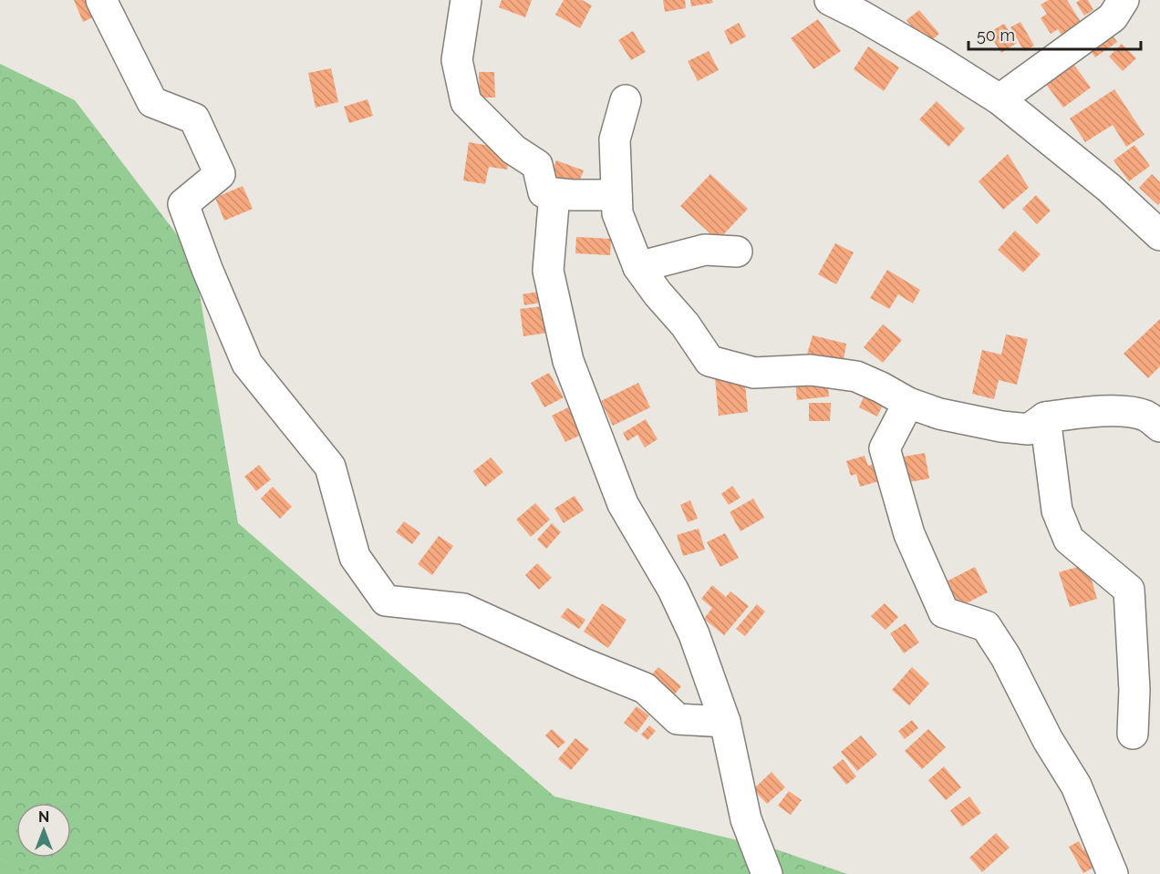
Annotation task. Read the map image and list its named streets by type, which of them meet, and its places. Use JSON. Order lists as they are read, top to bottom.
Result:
{
  "scale_bar": "50 m",
  "north": "top"
}
